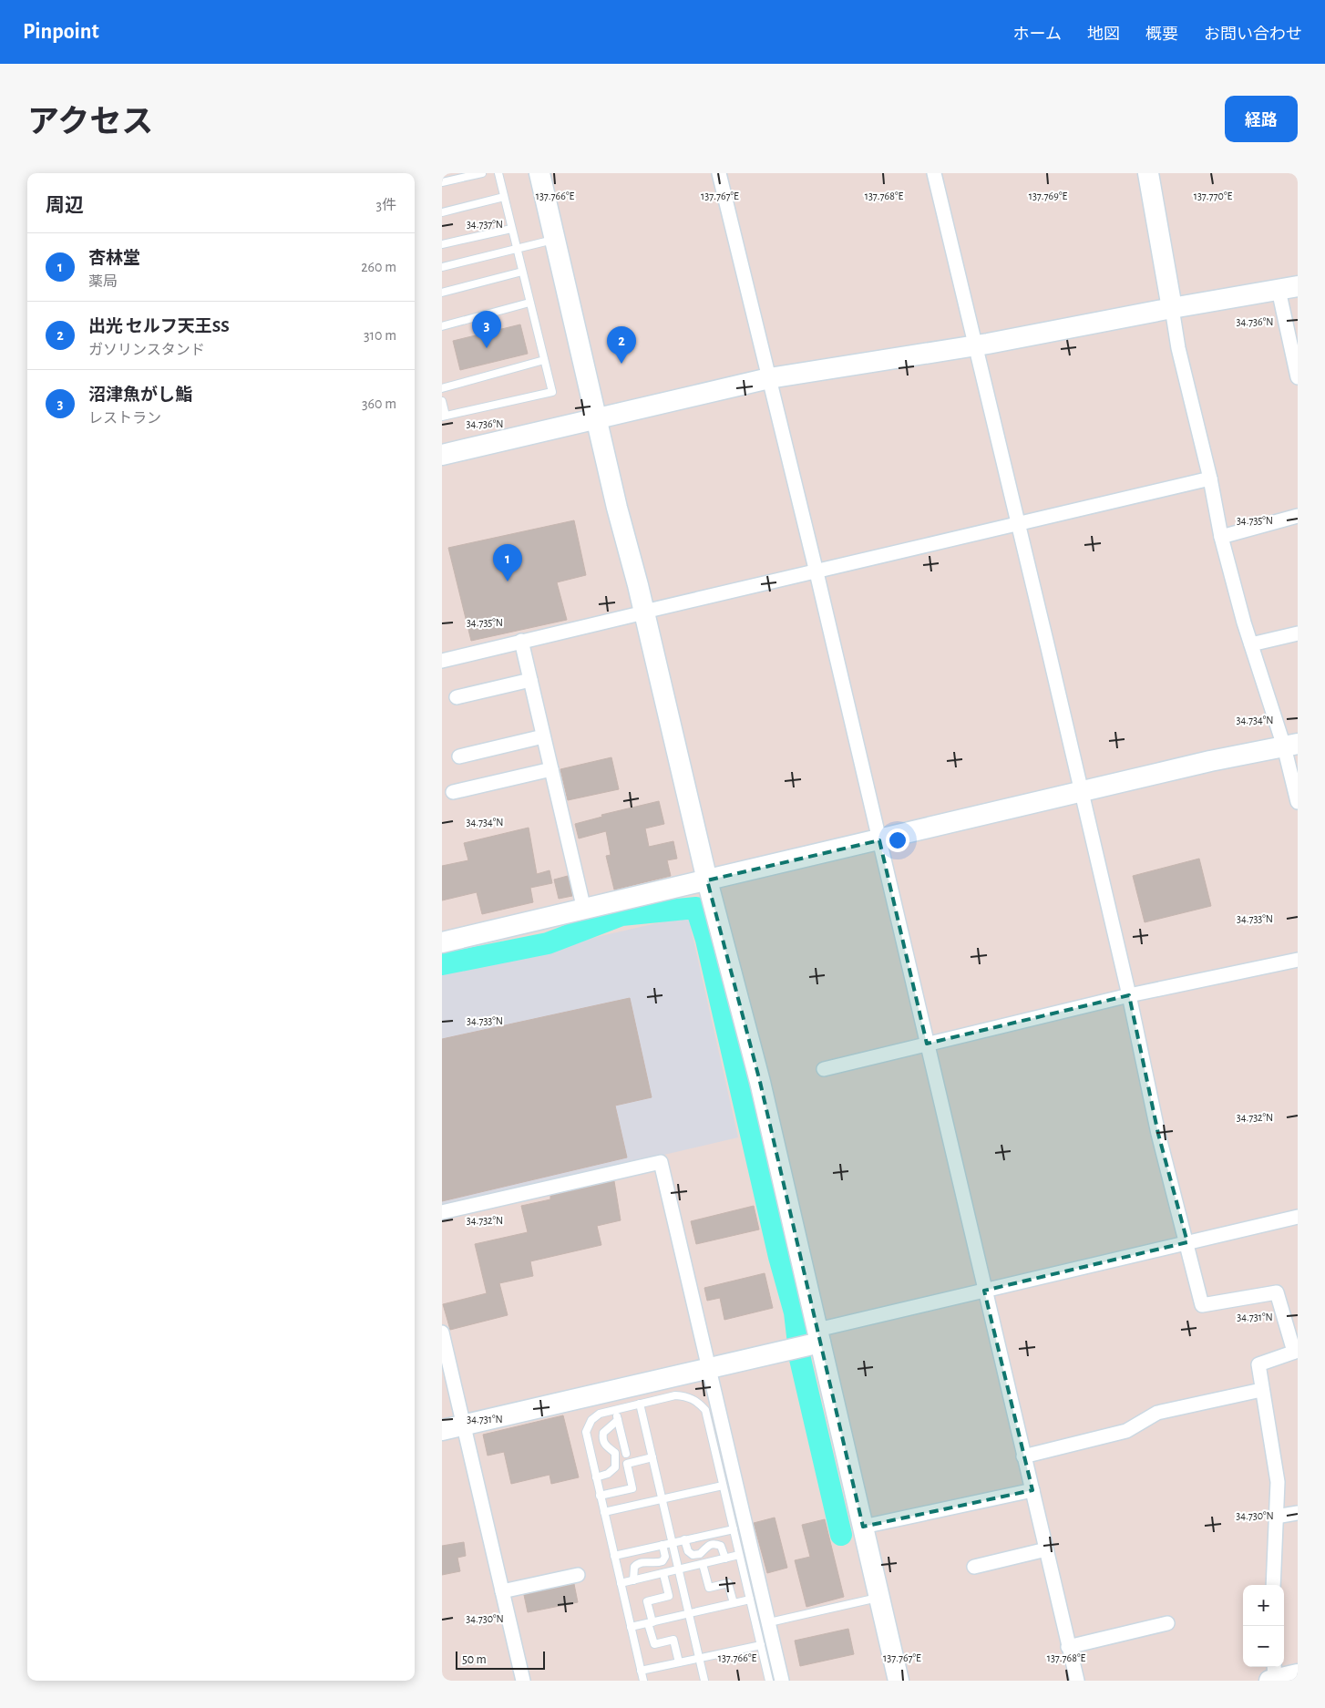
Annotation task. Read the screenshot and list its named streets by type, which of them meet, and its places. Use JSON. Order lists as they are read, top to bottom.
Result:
{
  "scale_bar": "50 m",
  "page": {
    "header": "Pinpoint",
    "nav": [
      "ホーム",
      "地図",
      "概要",
      "お問い合わせ"
    ],
    "title": "アクセス",
    "buttons": "経路",
    "heading": ["周辺", "3件"],
    "list": [
      {
        "mark": "1",
        "name": "杏林堂",
        "note": "薬局",
        "value": "260 m"
      },
      {
        "mark": "2",
        "name": "出光 セルフ天王SS",
        "note": "ガソリンスタンド",
        "value": "310 m"
      },
      {
        "mark": "3",
        "name": "沼津魚がし鮨",
        "note": "レストラン",
        "value": "360 m"
      }
    ],
    "pins": ["3", "2", "1"],
    "map_buttons": ["+", "−"],
    "scale": "50 m"
  },
  "coordinates": [
    "137.766°E",
    "137.767°E",
    "137.768°E",
    "137.769°E",
    "137.770°E",
    "34.737°N",
    "34.736°N",
    "34.735°N",
    "34.734°N",
    "34.733°N",
    "34.732°N",
    "34.731°N",
    "34.730°N"
  ]
}
